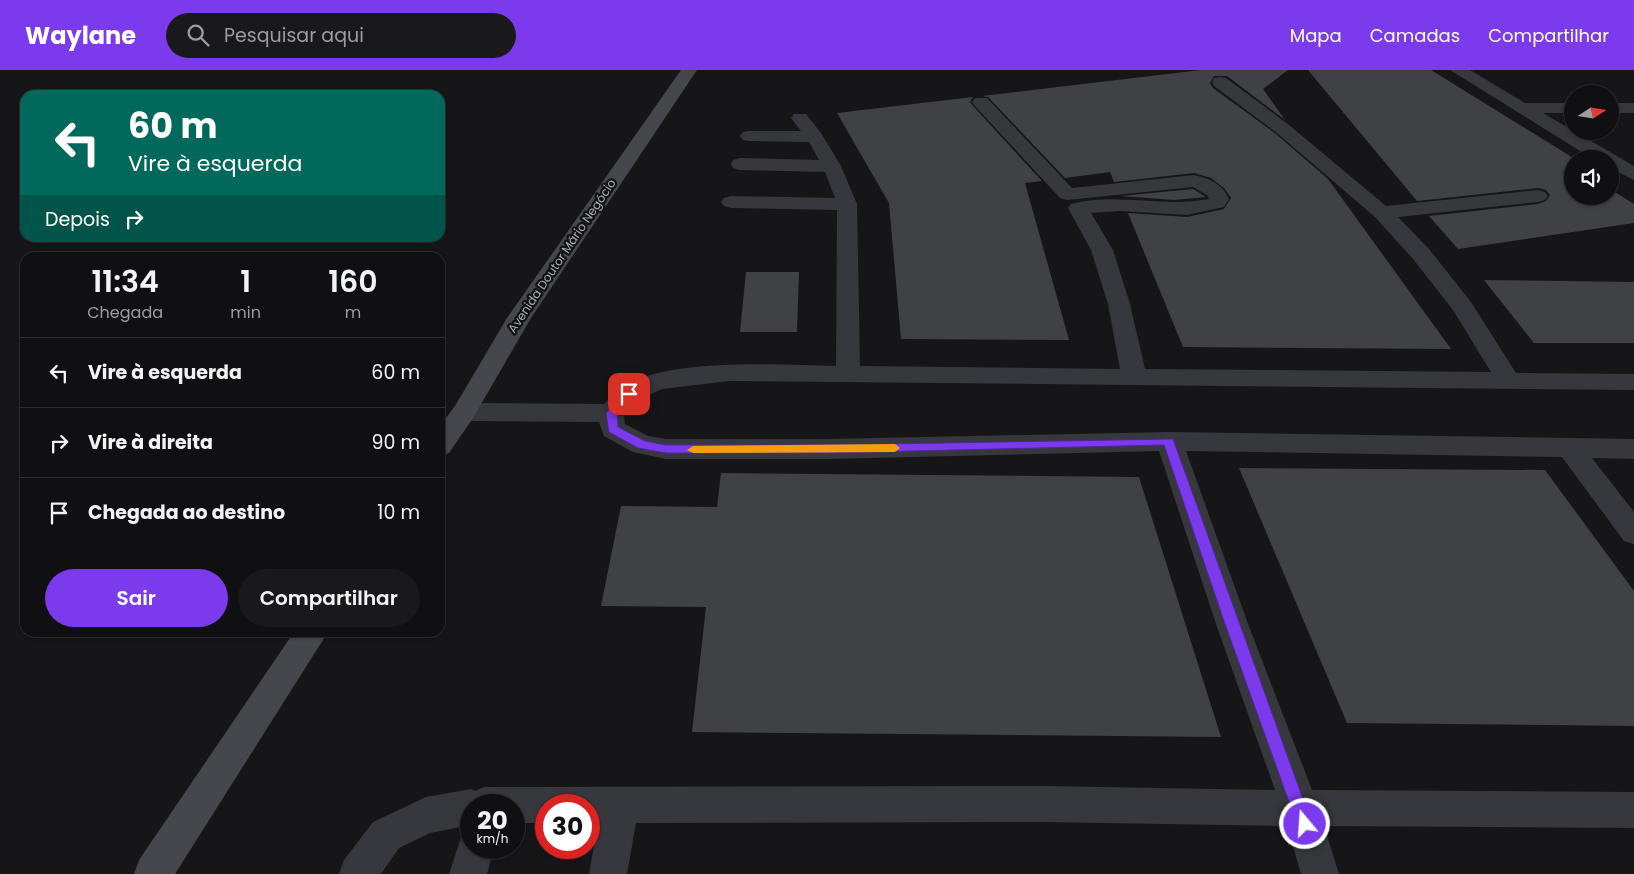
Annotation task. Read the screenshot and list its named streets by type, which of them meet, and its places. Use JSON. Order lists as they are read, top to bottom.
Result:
{
  "streets": {
    "main road": ["Avenida Doutor Mário Negócio"]
  },
  "north": "right",
  "page": {
    "header": "Waylane",
    "search": "Pesquisar aqui",
    "nav": ["Mapa", "Camadas", "Compartilhar"],
    "turn": ["60 m", "Vire à esquerda"],
    "then": "Depois",
    "eta": [
      "11:34",
      "Chegada",
      "1",
      "min",
      "160",
      "m"
    ],
    "list": [
      {
        "name": "Vire à esquerda",
        "value": "60 m"
      },
      {
        "name": "Vire à direita",
        "value": "90 m"
      },
      {
        "name": "Chegada ao destino",
        "value": "10 m"
      }
    ],
    "buttons": ["Sair", "Compartilhar"],
    "speed": "20 km/h",
    "limit": "30"
  }
}
